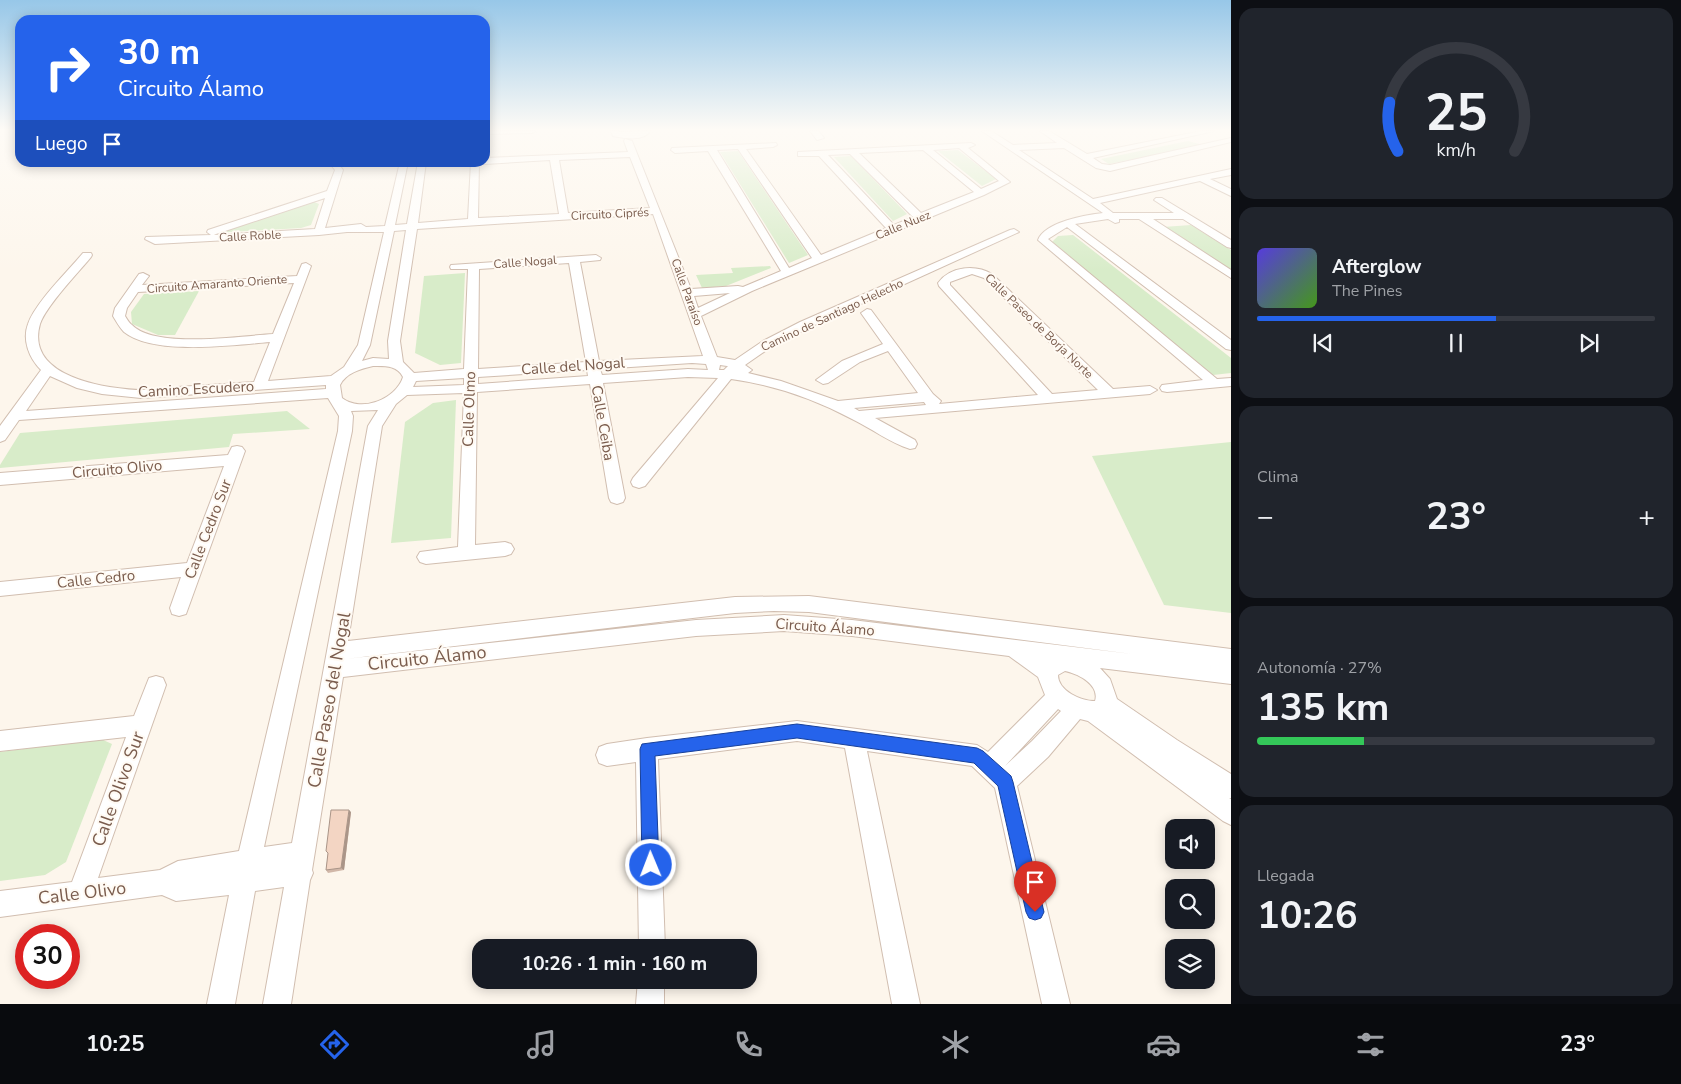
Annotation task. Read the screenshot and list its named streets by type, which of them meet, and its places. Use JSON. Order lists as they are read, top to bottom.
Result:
{
  "streets": {
    "street": [
      "Circuito Ciprés",
      "Calle Nuez",
      "Calle Roble",
      "Calle Nogal",
      "Circuito Amaranto Oriente",
      "Calle Paraíso",
      "Camino de Santiago Helecho",
      "Calle Paseo de Borja Norte",
      "Calle del Nogal",
      "Camino Escudero",
      "Calle Olmo",
      "Calle Ceiba",
      "Circuito Olivo",
      "Calle Cedro Sur",
      "Calle Cedro",
      "Circuito Álamo",
      "Calle Paseo del Nogal",
      "Calle Olivo Sur",
      "Calle Olivo"
    ]
  },
  "crossings": [
    ["Circuito Ciprés", "Calle Roble"],
    ["Circuito Ciprés", "Calle Paraíso"],
    ["Calle Nuez", "Calle Paraíso"],
    ["Calle Nogal", "Calle Olmo"],
    ["Calle Nogal", "Calle Ceiba"],
    ["Calle Paraíso", "Camino de Santiago Helecho"],
    ["Calle Paraíso", "Calle Paseo de Borja Norte"],
    ["Calle Paraíso", "Calle del Nogal"],
    ["Camino de Santiago Helecho", "Calle Paseo de Borja Norte"],
    ["Camino de Santiago Helecho", "Calle del Nogal"],
    ["Calle Paseo de Borja Norte", "Calle del Nogal"],
    ["Calle del Nogal", "Camino Escudero"],
    ["Calle del Nogal", "Calle Olmo"],
    ["Calle del Nogal", "Calle Ceiba"],
    ["Calle del Nogal", "Calle Paseo del Nogal"],
    ["Circuito Olivo", "Calle Cedro Sur"],
    ["Calle Cedro Sur", "Calle Cedro"],
    ["Circuito Álamo", "Calle Paseo del Nogal"],
    ["Calle Paseo del Nogal", "Calle Olivo"],
    ["Calle Olivo Sur", "Calle Olivo"]
  ],
  "page": {
    "turn": ["30 m", "Circuito Álamo"],
    "then": "Luego",
    "song": ["Afterglow", "The Pines"],
    "tile": [
      "Clima",
      ["Autonomía · 27%", "135 km"],
      ["Llegada", "10:26"]
    ],
    "heat": ["−", "23°", "+"],
    "limit": "30",
    "trip": "10:26 · 1 min · 160 m",
    "tabs": ["10:25", "23°"],
    "gauge": ["25", "km/h"]
  }
}
